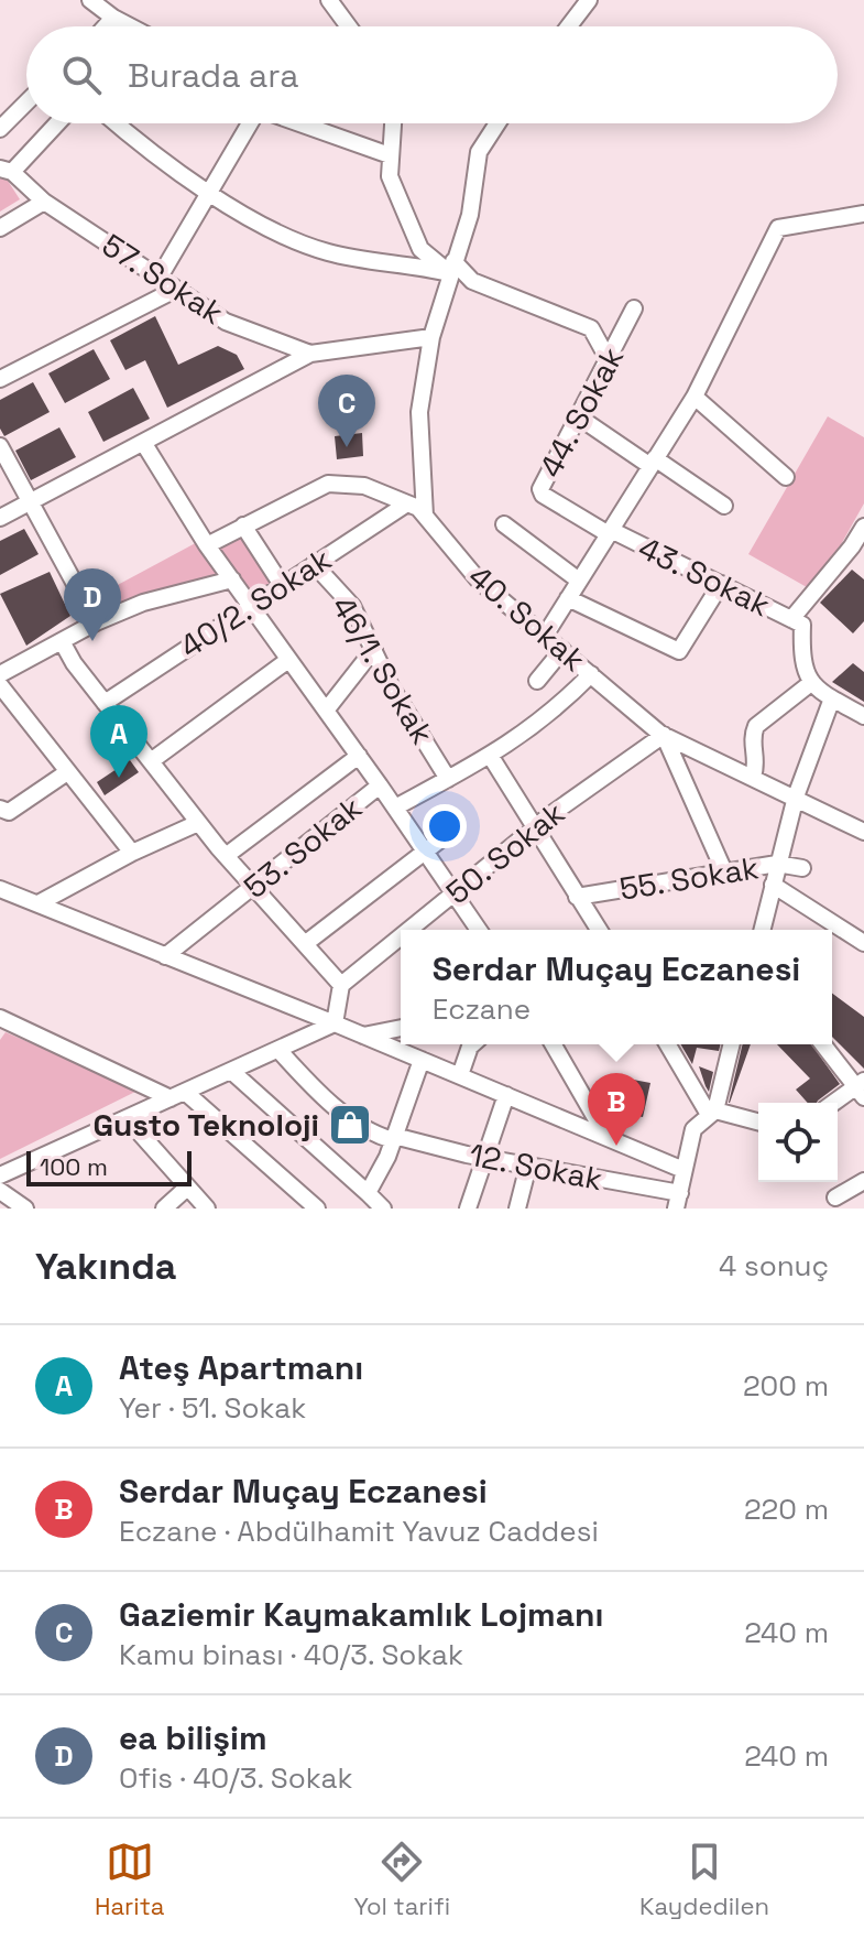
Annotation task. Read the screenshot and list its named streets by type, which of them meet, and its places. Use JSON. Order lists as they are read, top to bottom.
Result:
{
  "streets": {
    "street": [
      "57. Sokak",
      "44. Sokak",
      "43. Sokak",
      "40/2. Sokak",
      "40. Sokak",
      "46/1. Sokak",
      "53. Sokak",
      "50. Sokak",
      "55. Sokak",
      "12. Sokak"
    ]
  },
  "crossings": [
    ["44. Sokak", "43. Sokak"],
    ["40/2. Sokak", "40. Sokak"],
    ["40/2. Sokak", "46/1. Sokak"],
    ["40. Sokak", "50. Sokak"],
    ["53. Sokak", "50. Sokak"]
  ],
  "places": {
    "shop": ["Gusto Teknoloji"]
  },
  "scale_bar": "100 m",
  "page": {
    "search": "Burada ara",
    "pins": [
      "C",
      "D",
      "A",
      "B"
    ],
    "popup": ["Serdar Muçay Eczanesi", "Eczane"],
    "scale": "100 m",
    "heading": ["Yakında", "4 sonuç"],
    "list": [
      {
        "mark": "A",
        "name": "Ateş Apartmanı",
        "note": "Yer · 51. Sokak",
        "value": "200 m"
      },
      {
        "mark": "B",
        "name": "Serdar Muçay Eczanesi",
        "note": "Eczane · Abdülhamit Yavuz Caddesi",
        "value": "220 m"
      },
      {
        "mark": "C",
        "name": "Gaziemir Kaymakamlık Lojmanı",
        "note": "Kamu binası · 40/3. Sokak",
        "value": "240 m"
      },
      {
        "mark": "D",
        "name": "ea bilişim",
        "note": "Ofis · 40/3. Sokak",
        "value": "240 m"
      }
    ],
    "nav": ["Harita", "Yol tarifi", "Kaydedilen"]
  }
}
